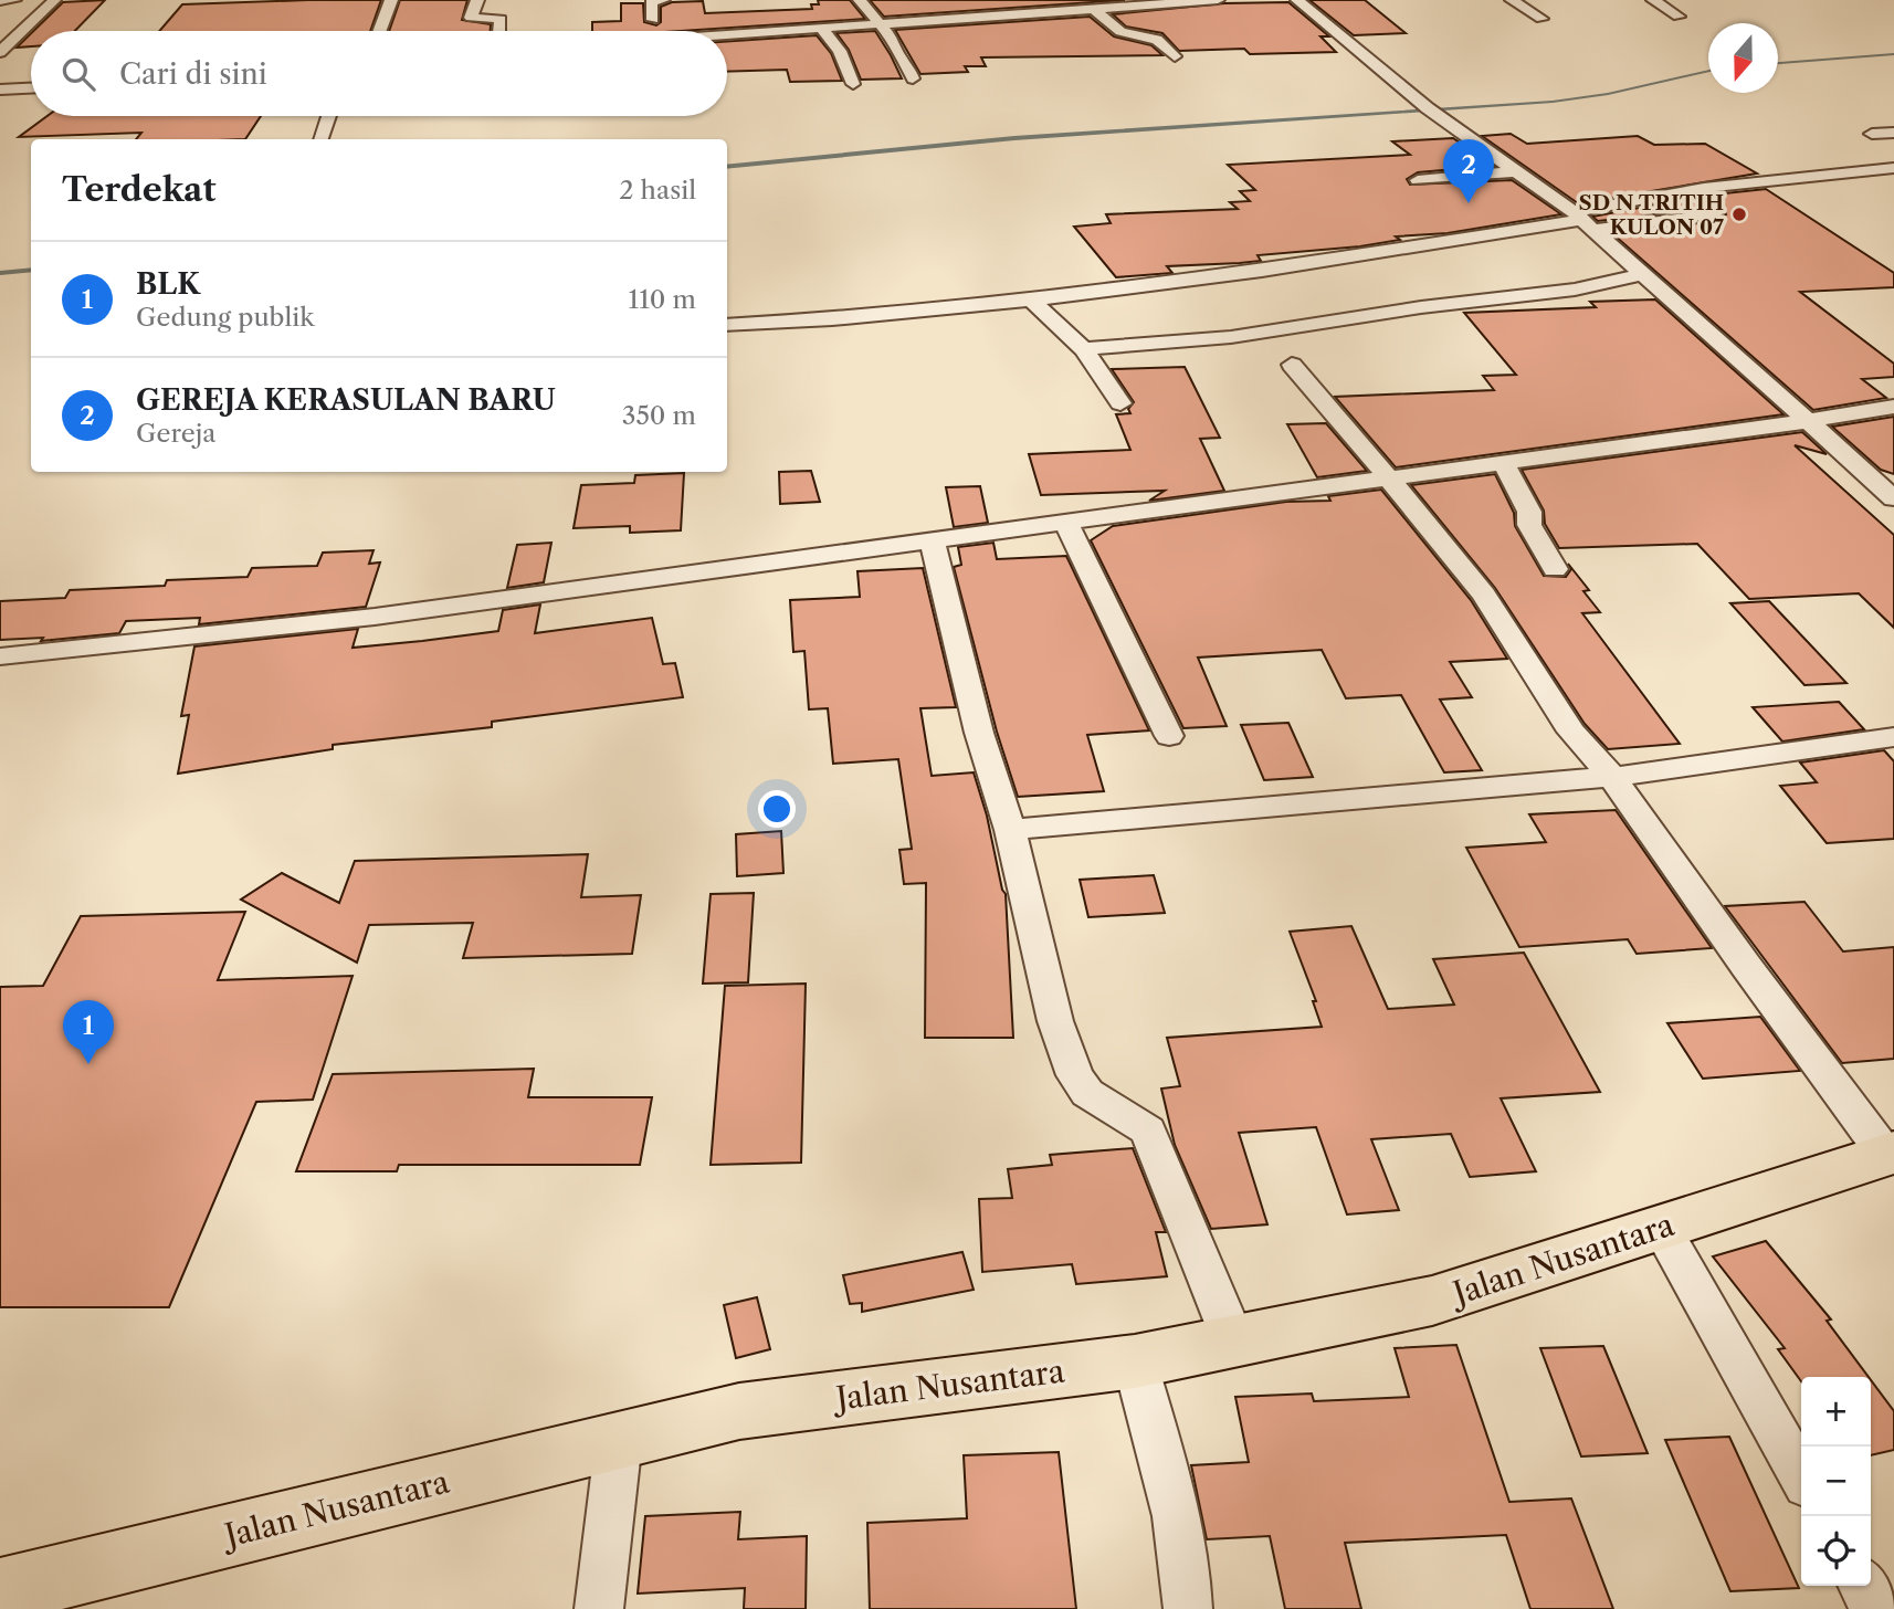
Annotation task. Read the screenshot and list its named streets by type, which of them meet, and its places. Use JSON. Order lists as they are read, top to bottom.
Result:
{
  "streets": {
    "highway": ["Jalan Nusantara"]
  },
  "places": ["SD N TRITIH KULON 07"],
  "north": "bottom",
  "page": {
    "search": "Cari di sini",
    "pins": ["2", "1"],
    "heading": ["Terdekat", "2 hasil"],
    "list": [
      {
        "mark": "1",
        "name": "BLK",
        "note": "Gedung publik",
        "value": "110 m"
      },
      {
        "mark": "2",
        "name": "GEREJA KERASULAN BARU",
        "note": "Gereja",
        "value": "350 m"
      }
    ],
    "map_buttons": ["+", "−"]
  }
}
